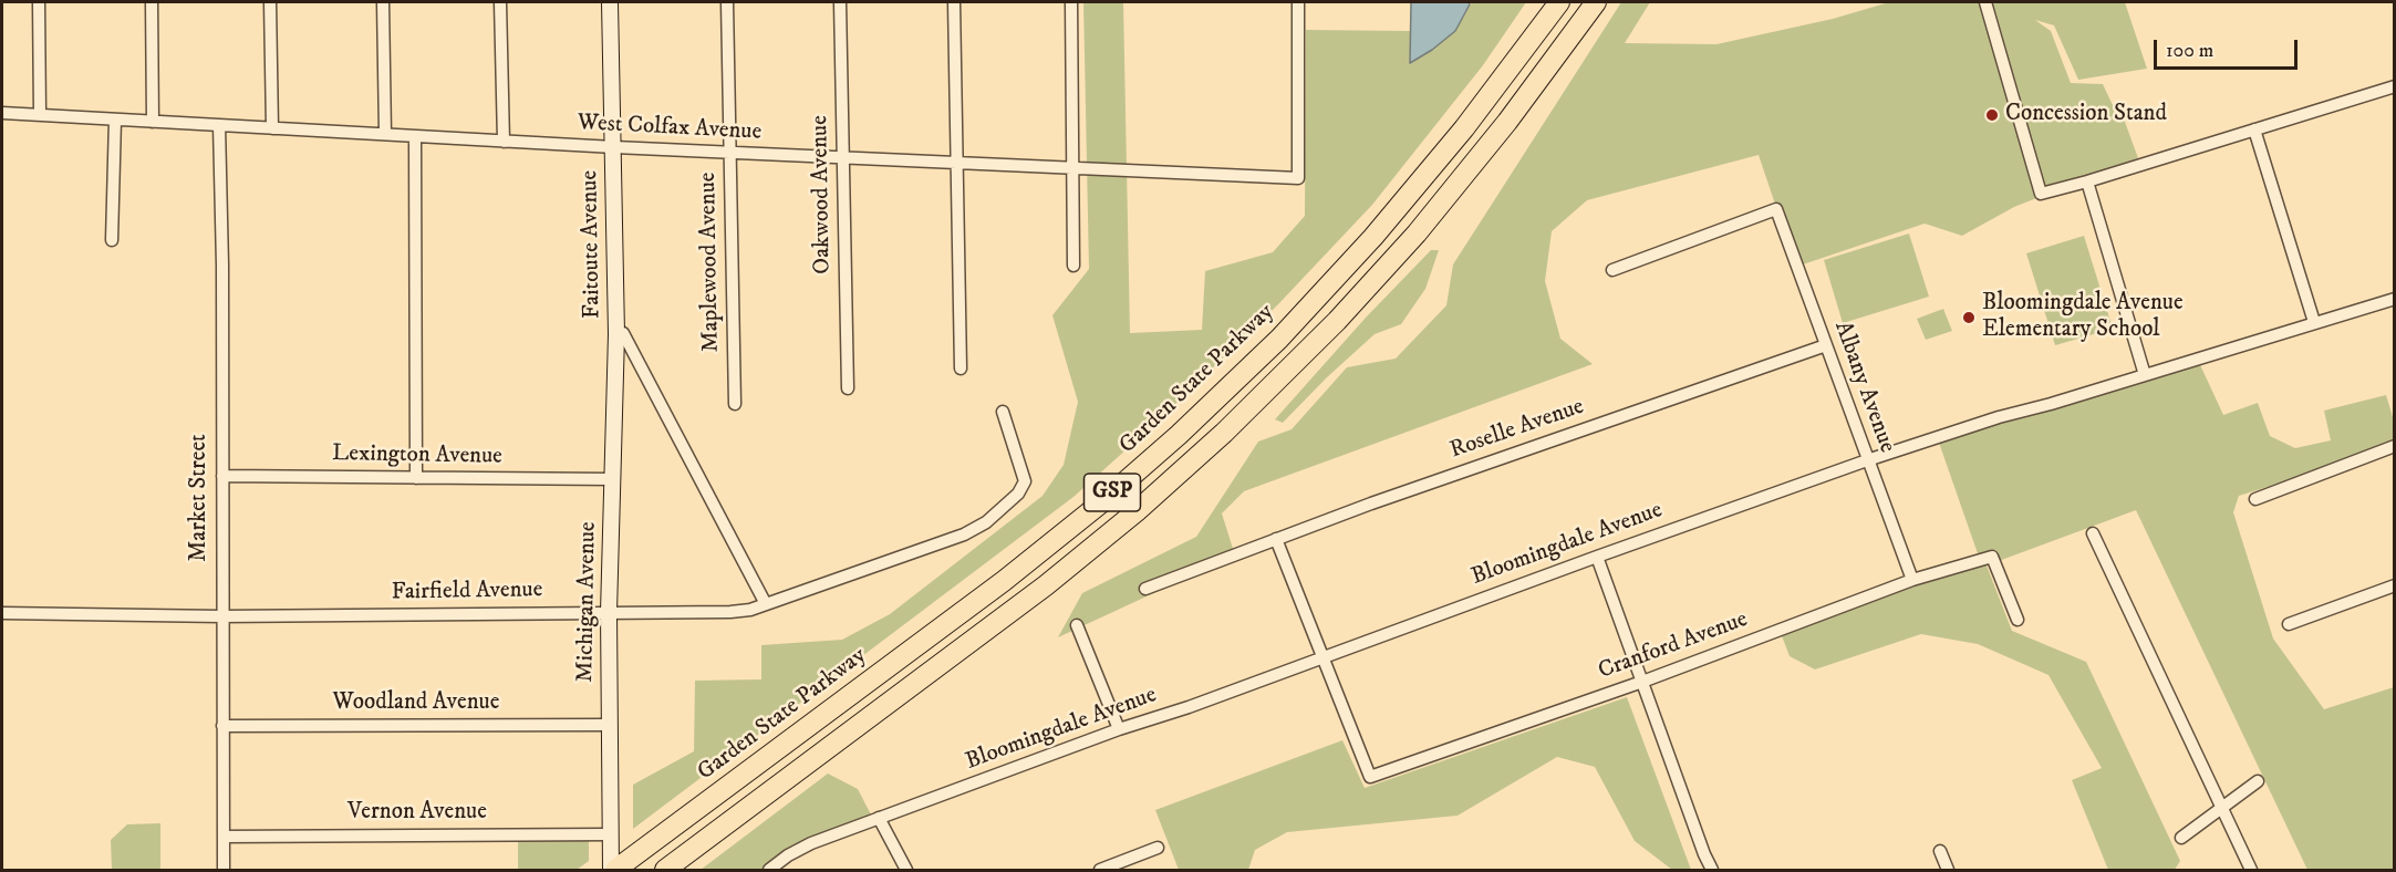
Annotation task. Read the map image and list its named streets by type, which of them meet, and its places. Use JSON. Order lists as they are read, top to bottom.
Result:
{
  "streets": {
    "highway": ["Garden State Parkway", "GSP"],
    "street": [
      "West Colfax Avenue",
      "Oakwood Avenue",
      "Faitoute Avenue",
      "Maplewood Avenue",
      "Albany Avenue",
      "Roselle Avenue",
      "Lexington Avenue",
      "Market Street",
      "Bloomingdale Avenue",
      "Fairfield Avenue",
      "Michigan Avenue",
      "Cranford Avenue",
      "Woodland Avenue",
      "Vernon Avenue"
    ]
  },
  "crossings": [
    ["West Colfax Avenue", "Oakwood Avenue"],
    ["West Colfax Avenue", "Faitoute Avenue"],
    ["West Colfax Avenue", "Maplewood Avenue"],
    ["West Colfax Avenue", "Market Street"],
    ["Faitoute Avenue", "Fairfield Avenue"],
    ["Faitoute Avenue", "Michigan Avenue"],
    ["Garden State Parkway", "Michigan Avenue"],
    ["Albany Avenue", "Roselle Avenue"],
    ["Albany Avenue", "Bloomingdale Avenue"],
    ["Albany Avenue", "Cranford Avenue"],
    ["Lexington Avenue", "Market Street"],
    ["Lexington Avenue", "Michigan Avenue"],
    ["Market Street", "Fairfield Avenue"],
    ["Market Street", "Woodland Avenue"],
    ["Market Street", "Vernon Avenue"],
    ["Bloomingdale Avenue", "Cranford Avenue"],
    ["Fairfield Avenue", "Michigan Avenue"],
    ["Michigan Avenue", "Woodland Avenue"],
    ["Michigan Avenue", "Vernon Avenue"]
  ],
  "places": ["Concession Stand", "Bloomingdale Avenue Elementary School"],
  "scale_bar": "100 m"
}
